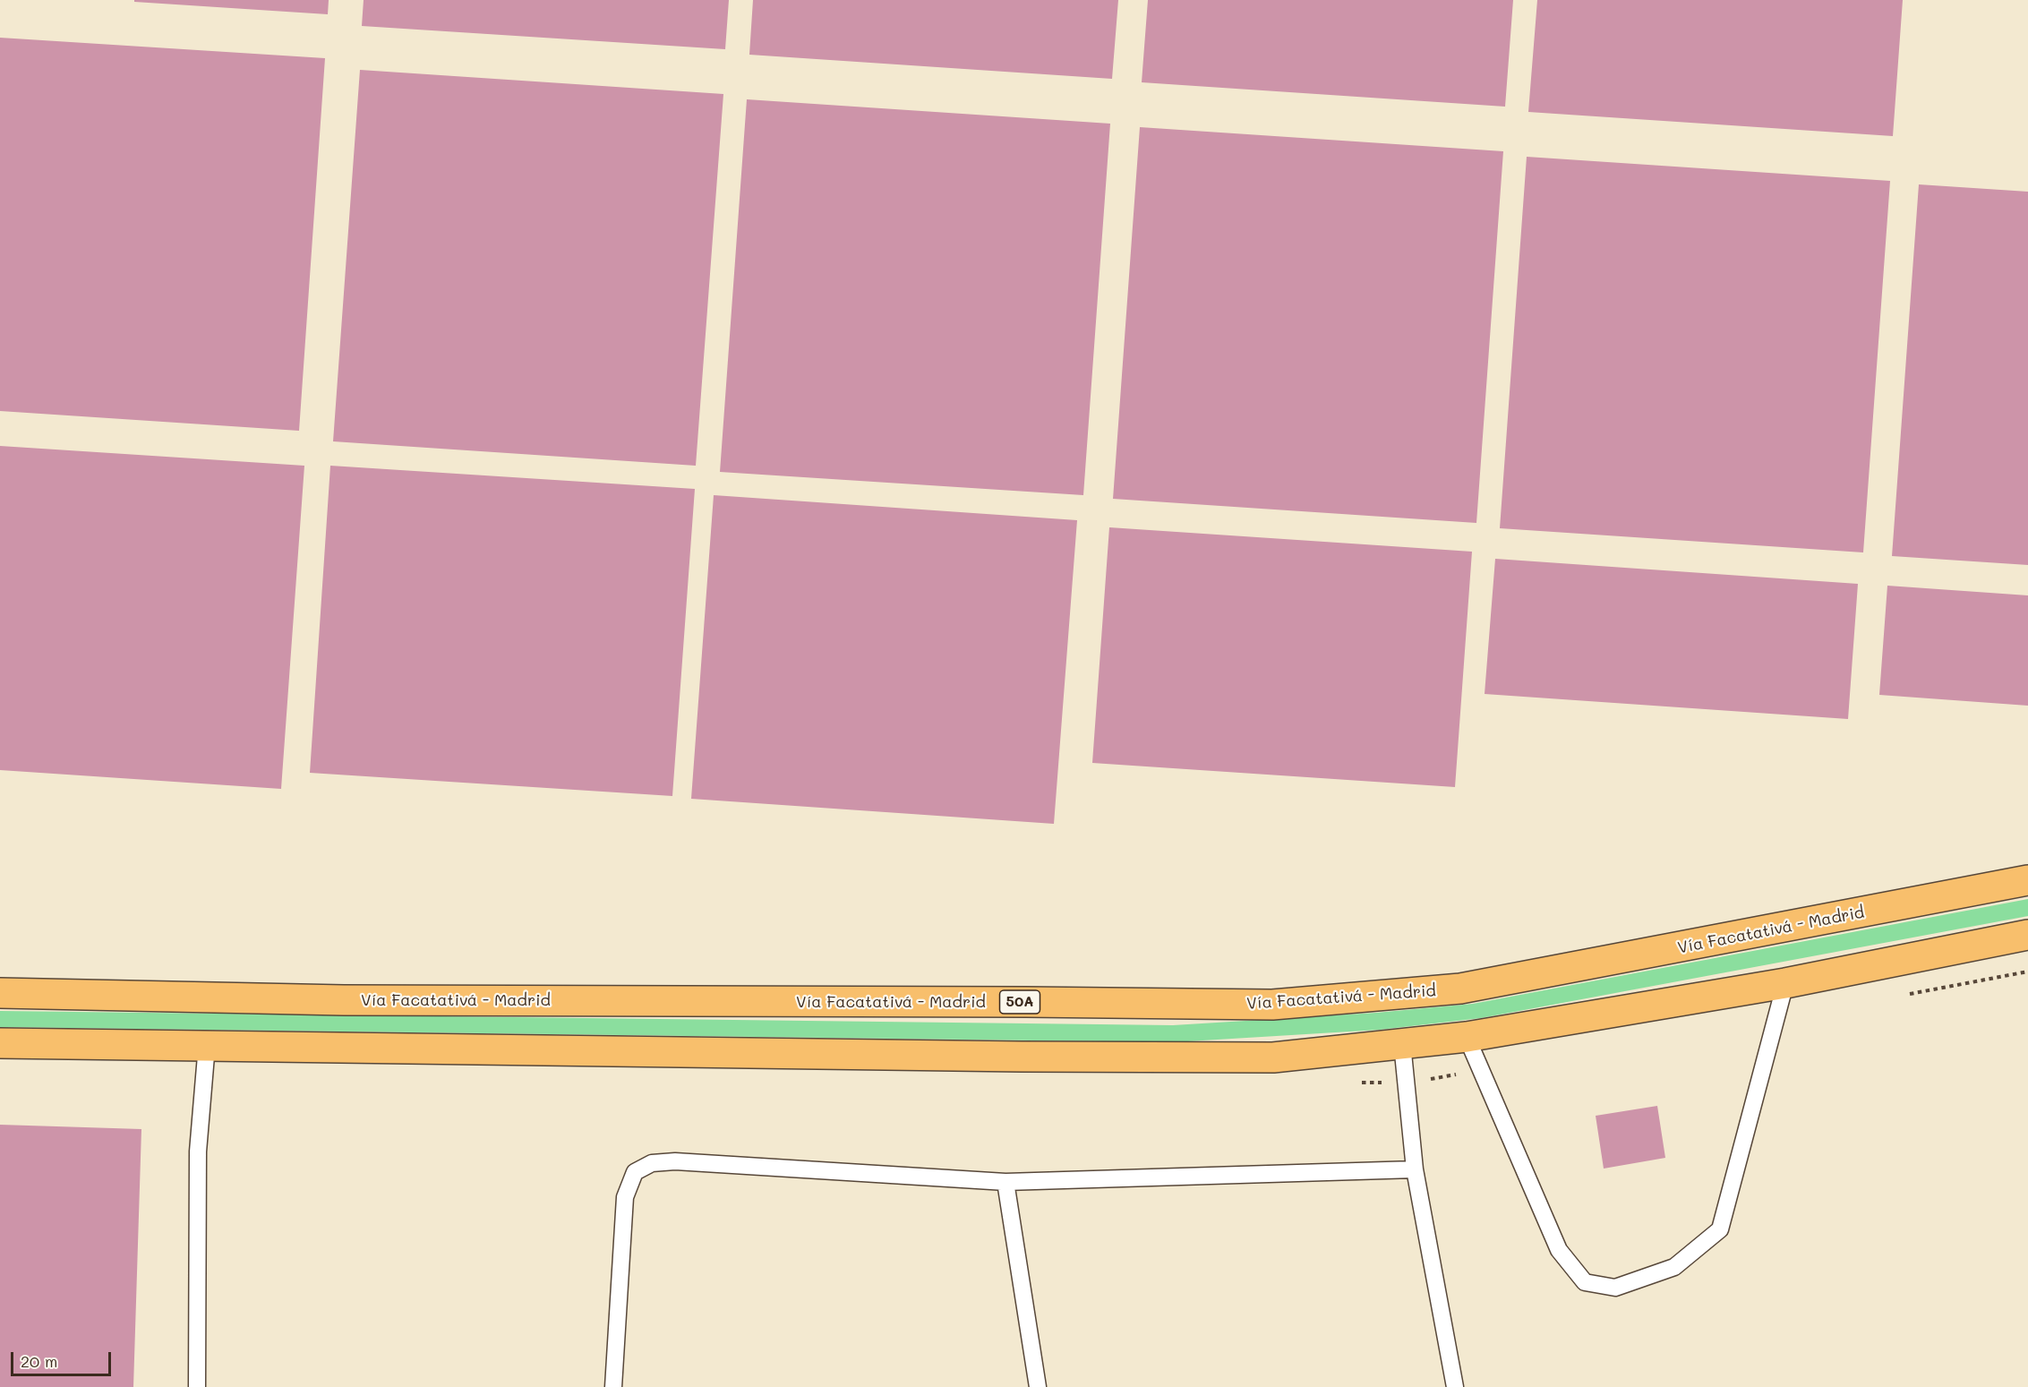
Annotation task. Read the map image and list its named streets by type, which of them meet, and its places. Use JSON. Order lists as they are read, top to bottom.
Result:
{
  "streets": {
    "main road": ["Vía Facatativá - Madrid", "50A"]
  },
  "scale_bar": "20 m"
}
